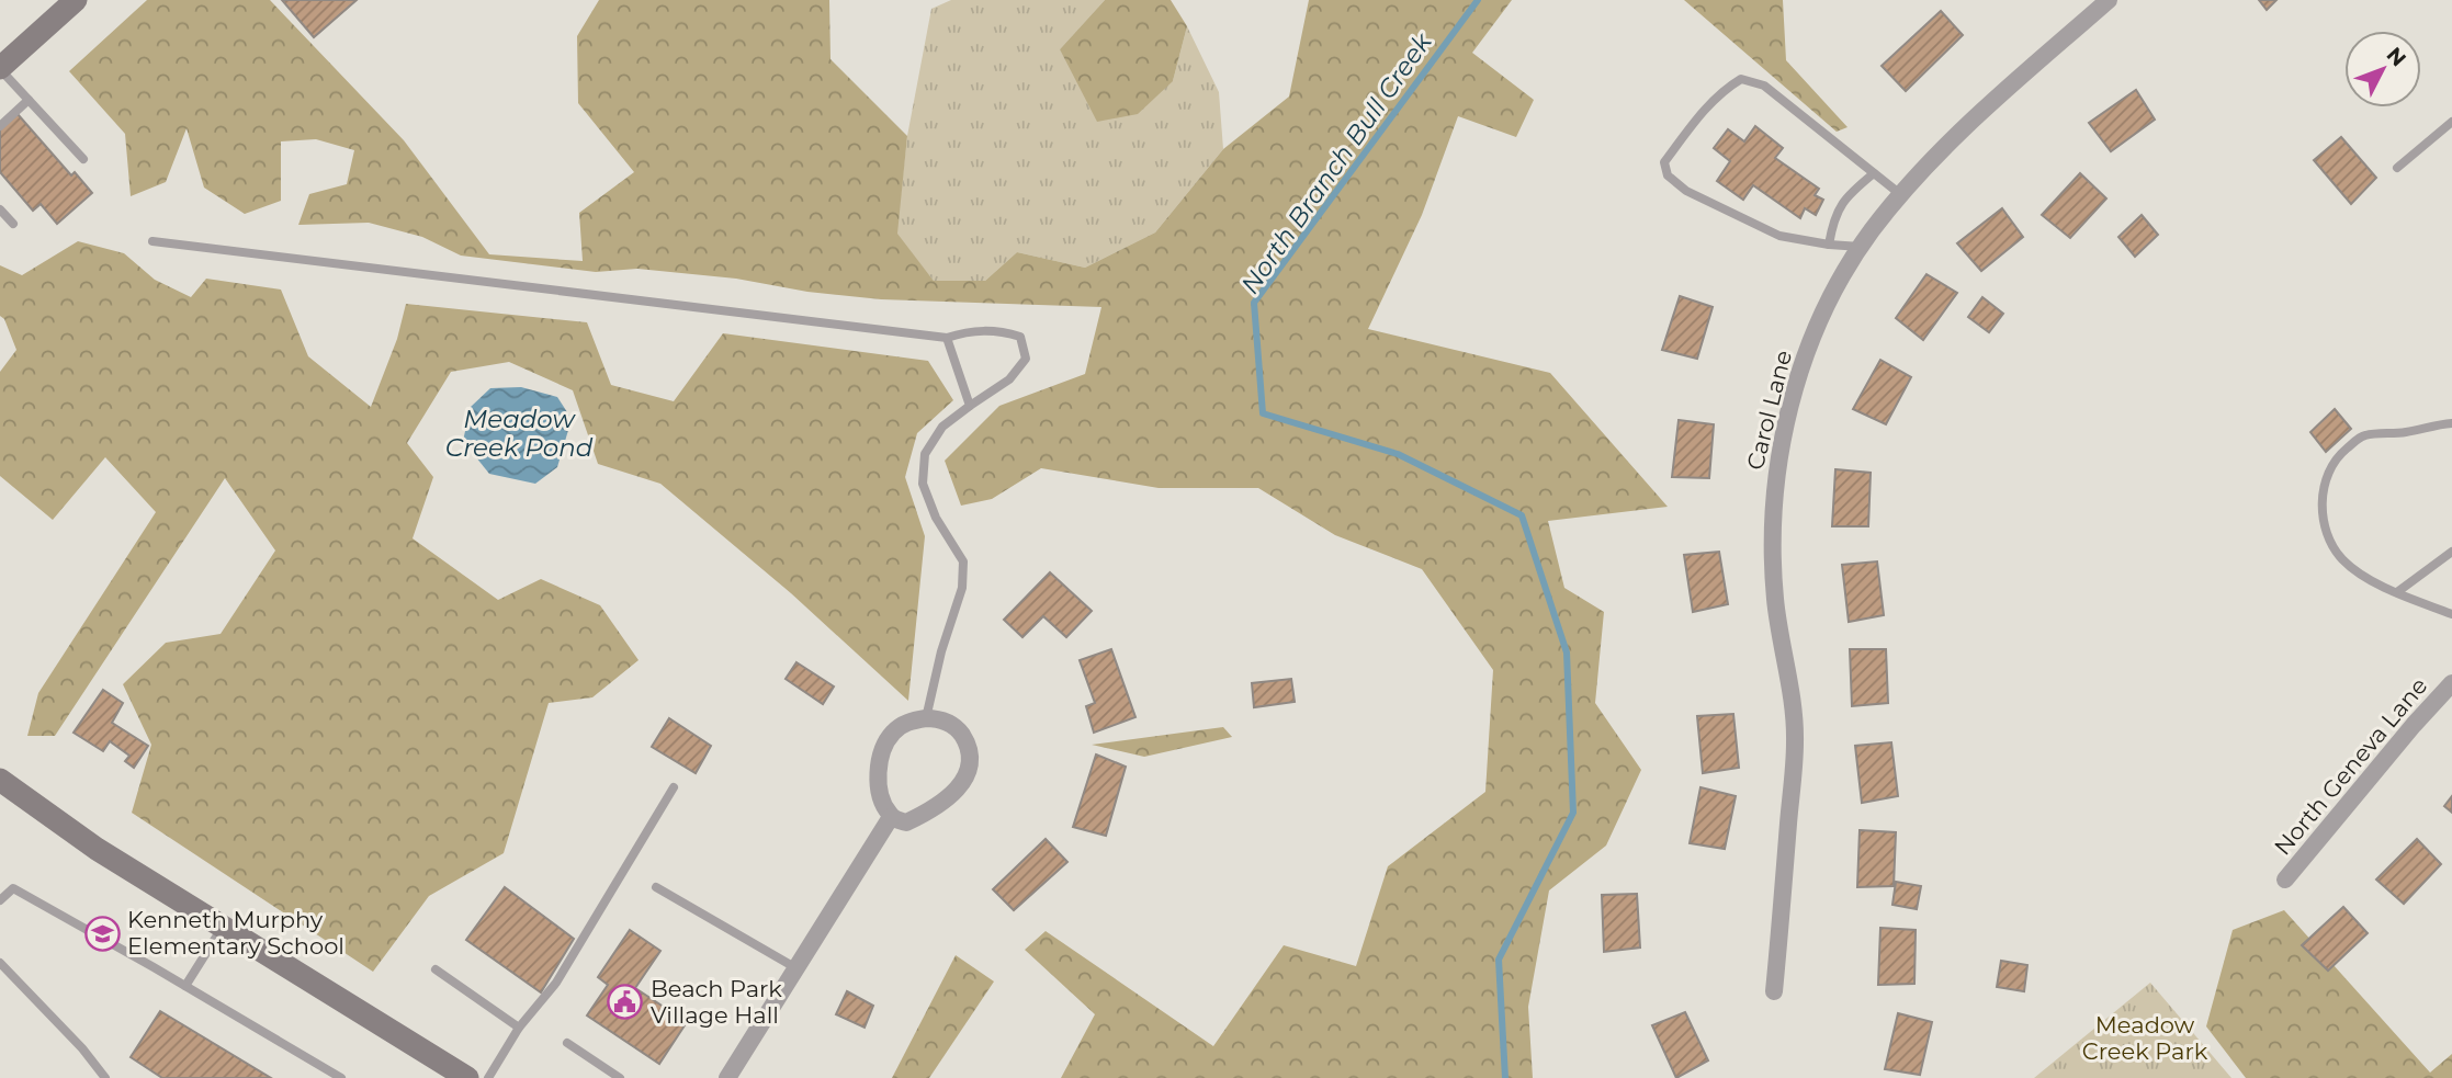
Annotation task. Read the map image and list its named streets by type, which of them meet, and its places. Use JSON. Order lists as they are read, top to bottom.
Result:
{
  "streets": {
    "street": ["Carol Lane", "North Geneva Lane"]
  },
  "water": ["North Branch Bull Creek", "Meadow Creek Pond"],
  "parks": ["Meadow Creek Park"],
  "places": {
    "school or university": ["Kenneth Murphy Elementary School"],
    "public building": ["Beach Park Village Hall"]
  },
  "north": "top right"
}
